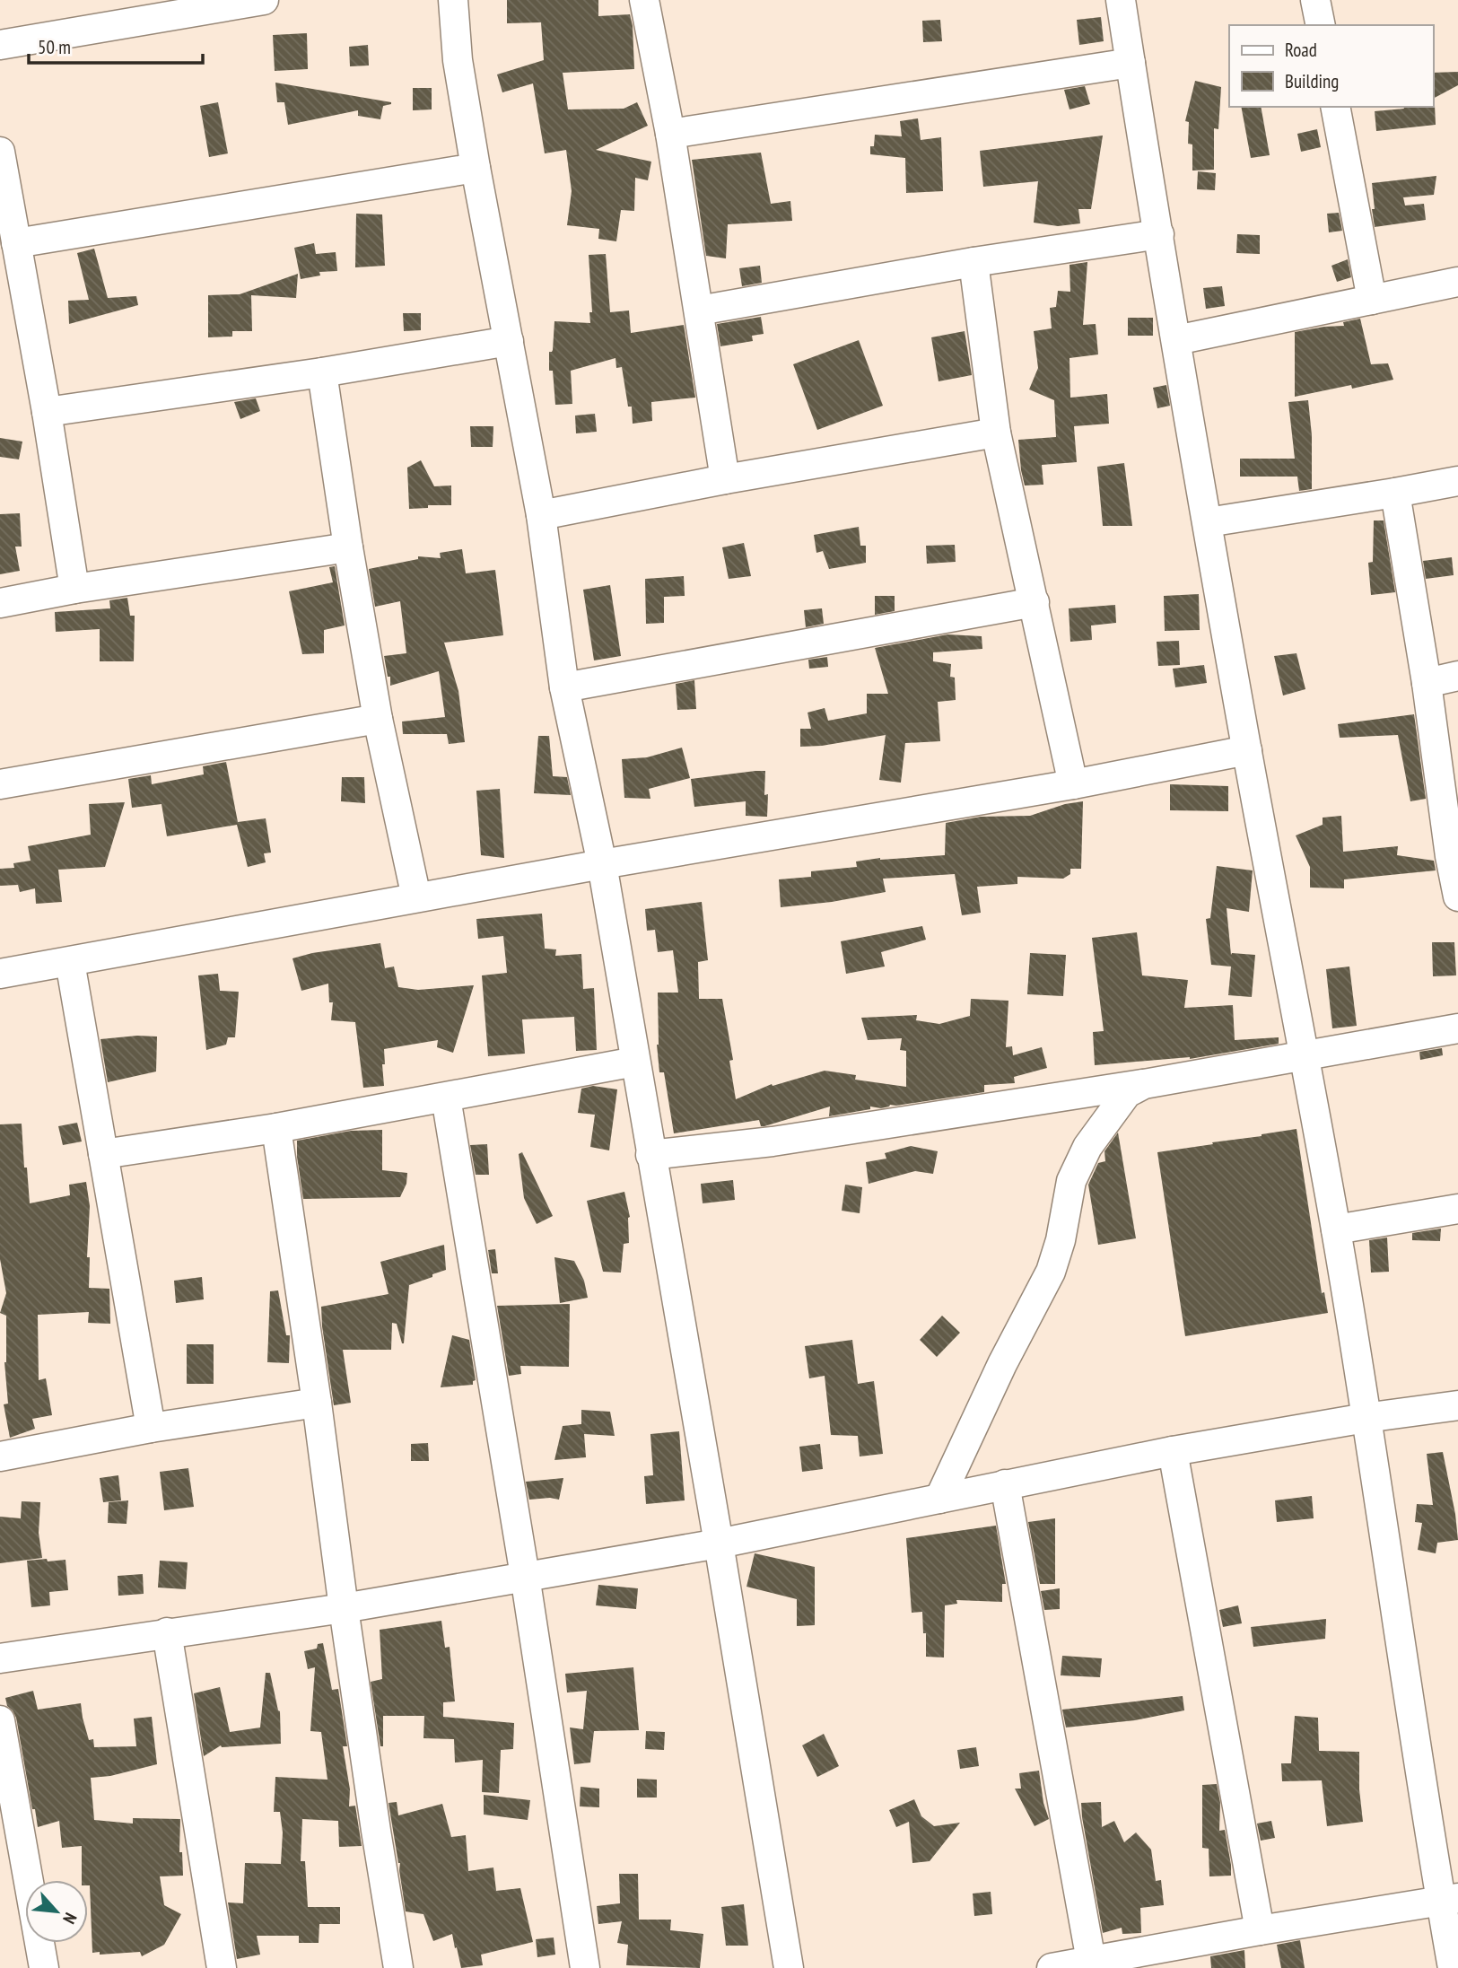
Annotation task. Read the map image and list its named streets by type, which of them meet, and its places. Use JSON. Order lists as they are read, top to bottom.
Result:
{
  "legend": ["Road", "Building"],
  "scale_bar": "50 m",
  "north": "bottom right"
}
